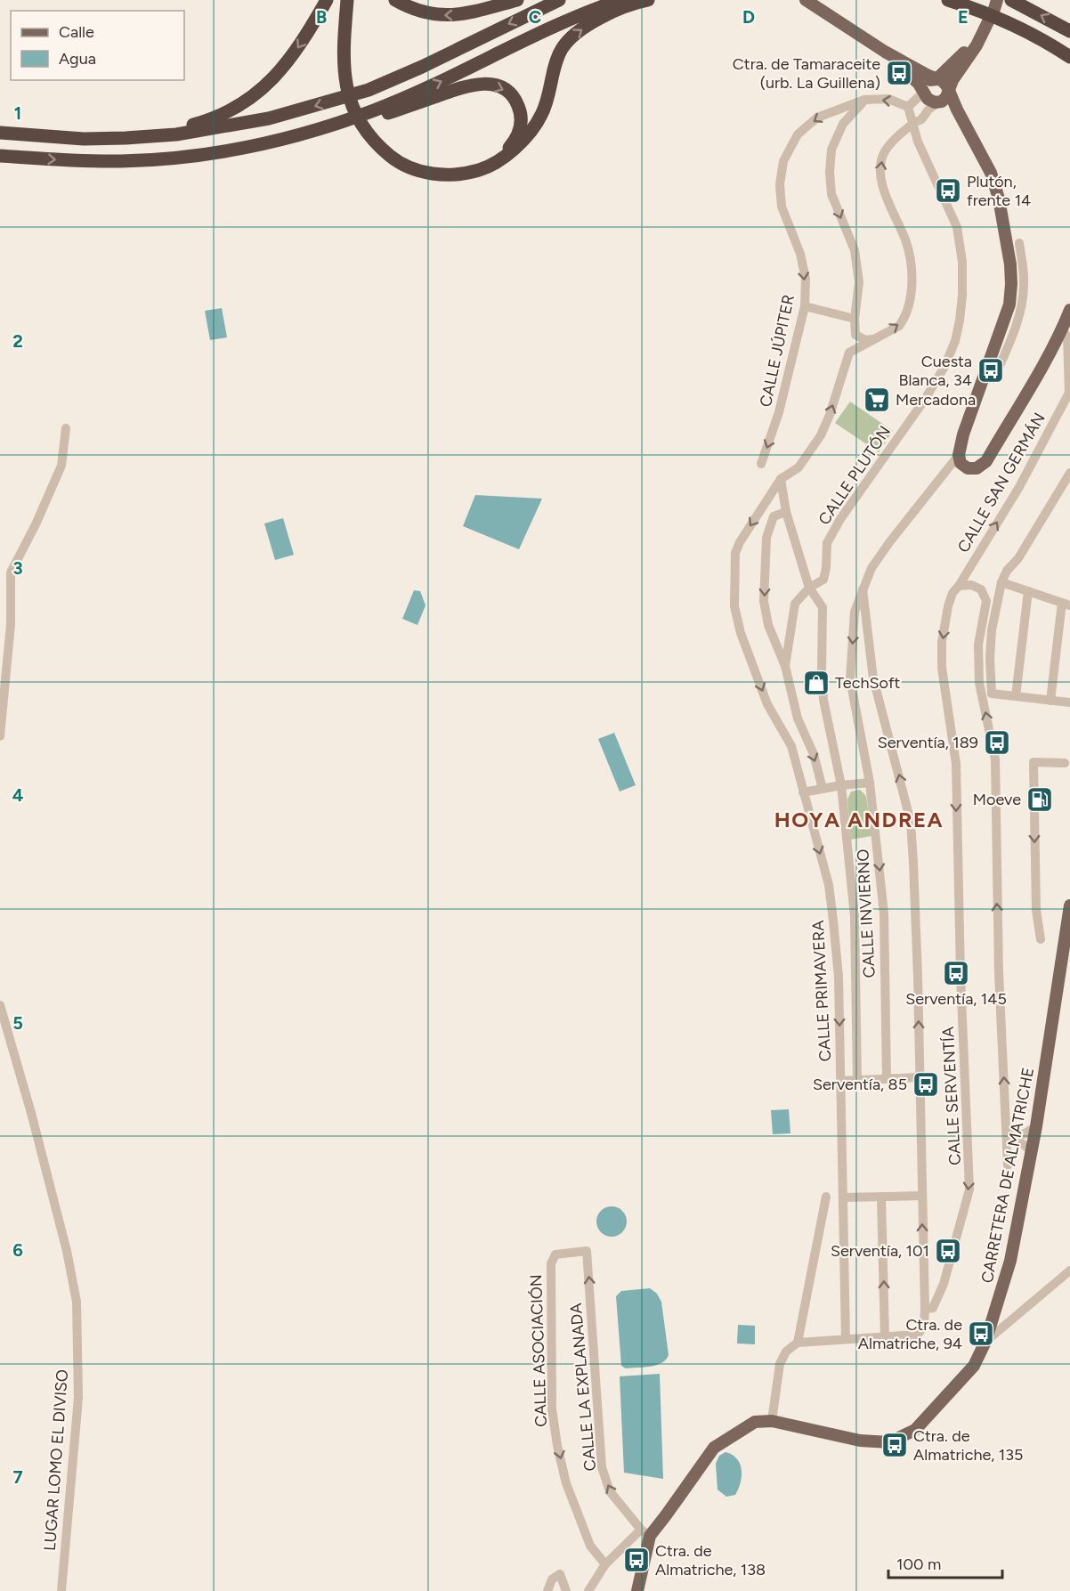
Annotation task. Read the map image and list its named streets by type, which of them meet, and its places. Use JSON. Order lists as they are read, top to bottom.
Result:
{
  "streets": {
    "main road": ["CARRETERA DE ALMATRICHE"],
    "street": [
      "CALLE JÚPITER",
      "CALLE PLUTÓN",
      "CALLE SAN GERMÁN",
      "CALLE INVIERNO",
      "CALLE PRIMAVERA",
      "CALLE SERVENTÍA",
      "CALLE ASOCIACIÓN",
      "CALLE LA EXPLANADA",
      "LUGAR LOMO EL DIVISO"
    ]
  },
  "crossings": [
    ["CALLE SAN GERMÁN", "CALLE SERVENTÍA"],
    ["CALLE INVIERNO", "CALLE SERVENTÍA"],
    ["CARRETERA DE ALMATRICHE", "CALLE LA EXPLANADA"],
    ["CALLE ASOCIACIÓN", "CALLE LA EXPLANADA"]
  ],
  "one_way": ["CALLE ASOCIACIÓN", "CALLE LA EXPLANADA"],
  "districts": ["HOYA ANDREA"],
  "places": {
    "bus stop": [
      "Ctra. de Tamaraceite (urb. La Guillena)",
      "Plutón, frente 14",
      "Cuesta Blanca, 34",
      "Serventía, 189",
      "Serventía, 145",
      "Serventía, 85",
      "Serventía, 101",
      "Ctra. de Almatriche, 94",
      "Ctra. de Almatriche, 135",
      "Ctra. de Almatriche, 138"
    ],
    "supermarket": ["Mercadona"],
    "shop": ["TechSoft"],
    "fuel station": ["Moeve"]
  },
  "legend": ["Calle", "Agua"],
  "scale_bar": "100 m",
  "grid": {
    "columns": [
      "B",
      "C",
      "D",
      "E"
    ],
    "rows": [
      "1",
      "2",
      "3",
      "4",
      "5",
      "6",
      "7"
    ]
  }
}
